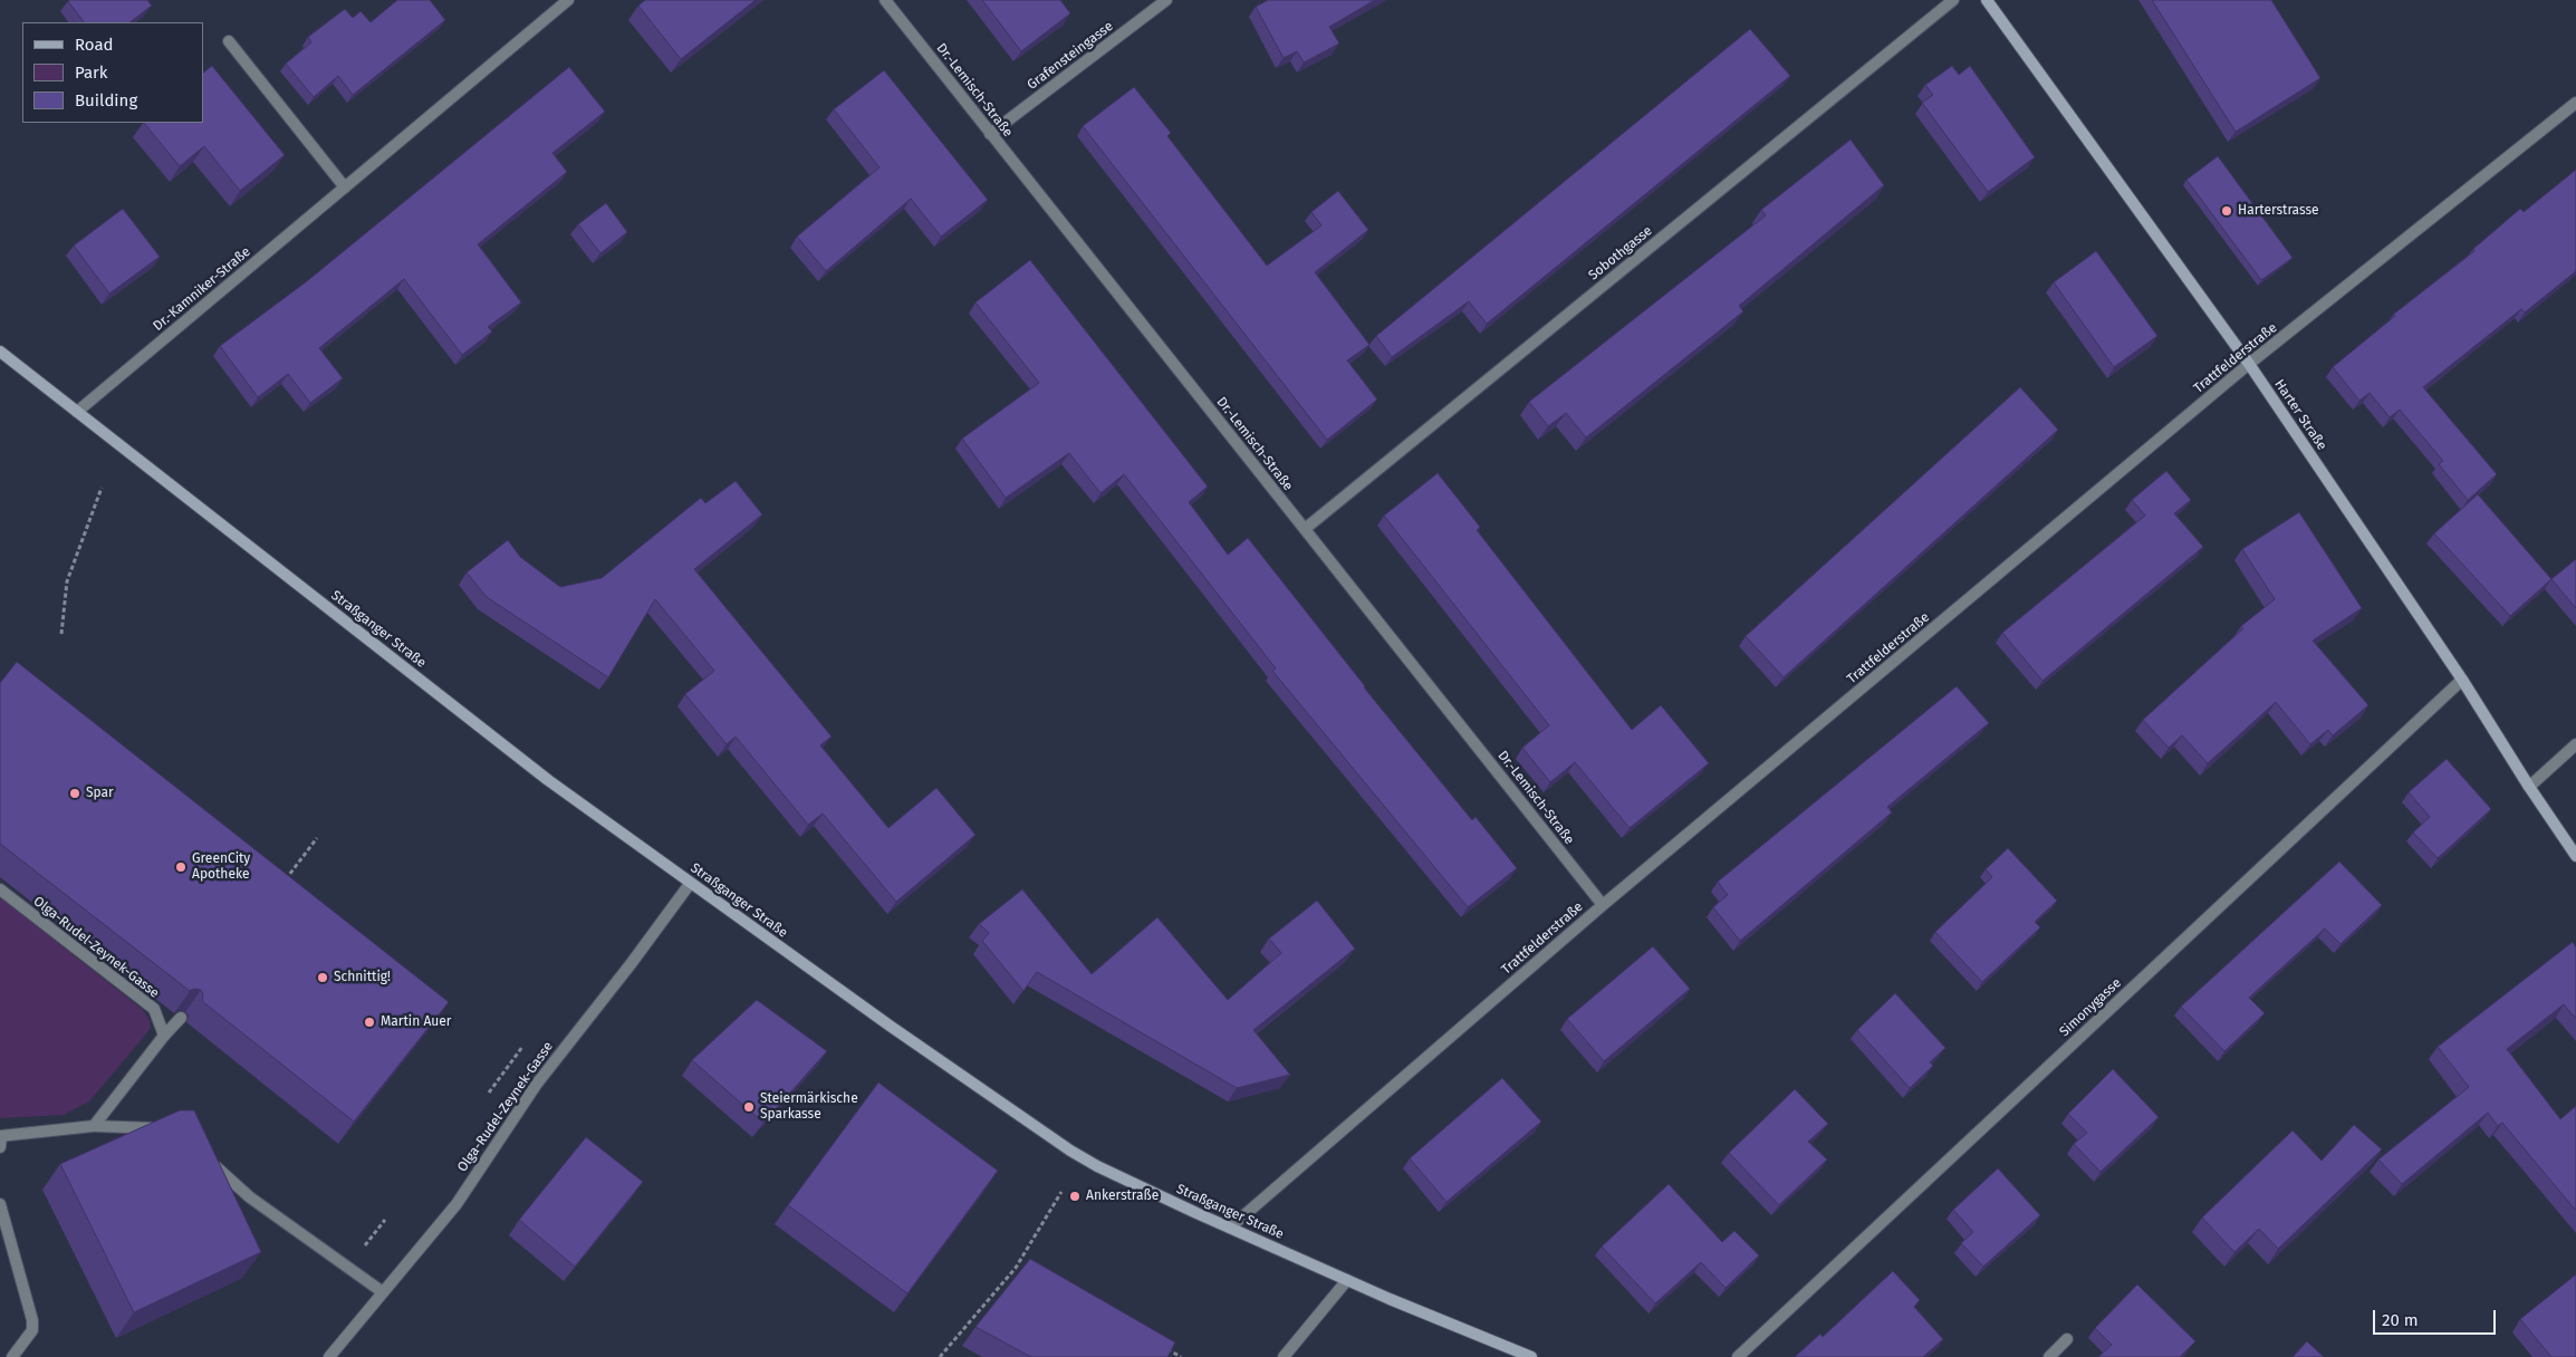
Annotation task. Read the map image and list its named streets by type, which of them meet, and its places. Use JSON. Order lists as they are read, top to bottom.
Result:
{
  "streets": {
    "street": [
      "Grafensteingasse",
      "Dr.-Lemisch-Straße",
      "Sobothgasse",
      "Dr.-Kamniker-Straße",
      "Trattfelderstraße",
      "Harter Straße",
      "Straßganger Straße",
      "Olga-Rudel-Zeynek-Gasse",
      "Simonygasse"
    ]
  },
  "crossings": [
    ["Grafensteingasse", "Dr.-Lemisch-Straße"],
    ["Dr.-Lemisch-Straße", "Sobothgasse"],
    ["Dr.-Lemisch-Straße", "Trattfelderstraße"],
    ["Dr.-Kamniker-Straße", "Straßganger Straße"],
    ["Trattfelderstraße", "Harter Straße"],
    ["Trattfelderstraße", "Straßganger Straße"],
    ["Harter Straße", "Simonygasse"],
    ["Straßganger Straße", "Olga-Rudel-Zeynek-Gasse"]
  ],
  "places": [
    "Harterstrasse",
    "Spar",
    "GreenCity Apotheke",
    "Schnittig!",
    "Martin Auer",
    "Steiermärkische Sparkasse",
    "Ankerstraße"
  ],
  "legend": ["Road", "Park", "Building"],
  "scale_bar": "20 m"
}
